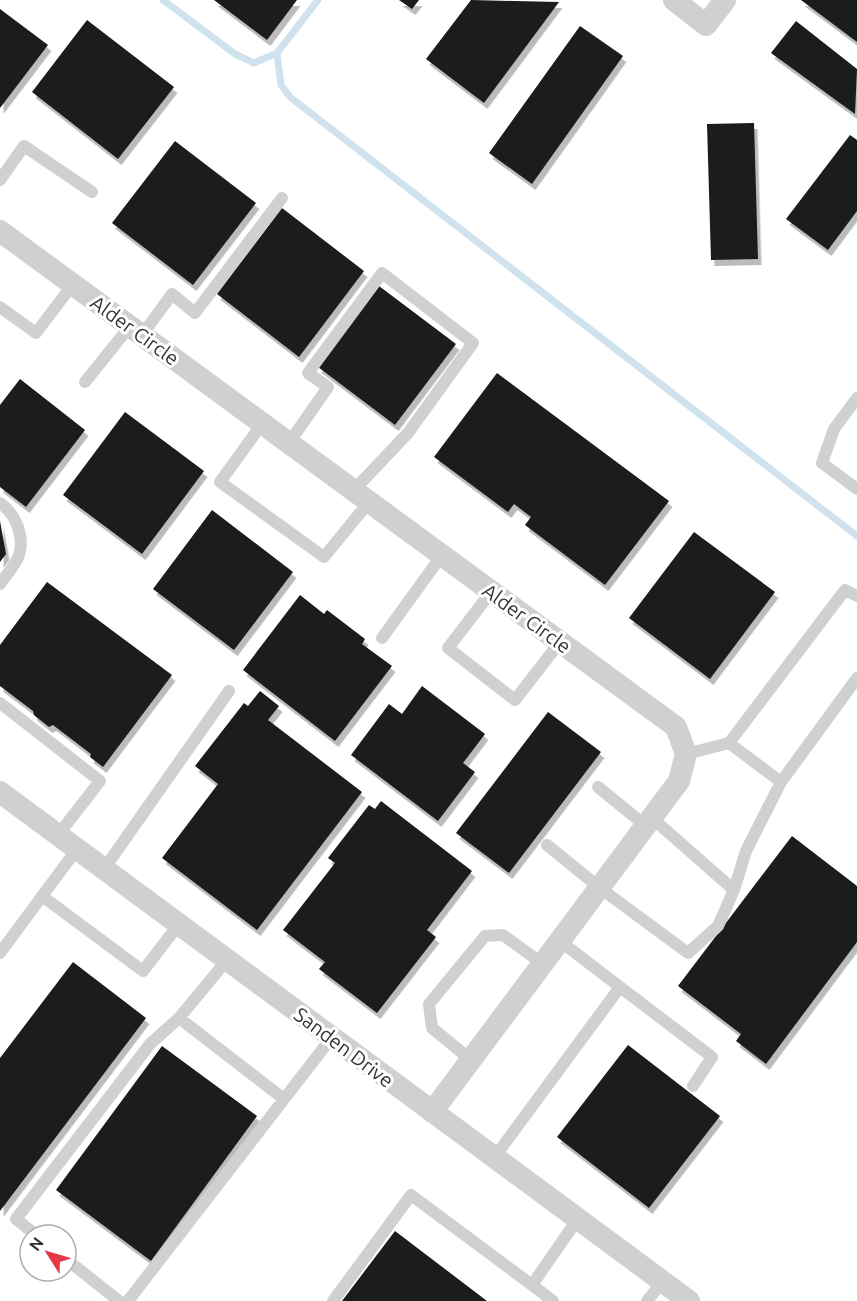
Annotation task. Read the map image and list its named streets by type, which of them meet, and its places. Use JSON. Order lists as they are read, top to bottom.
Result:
{
  "streets": {
    "street": ["Alder Circle", "Sanden Drive"]
  },
  "north": "top left"
}
